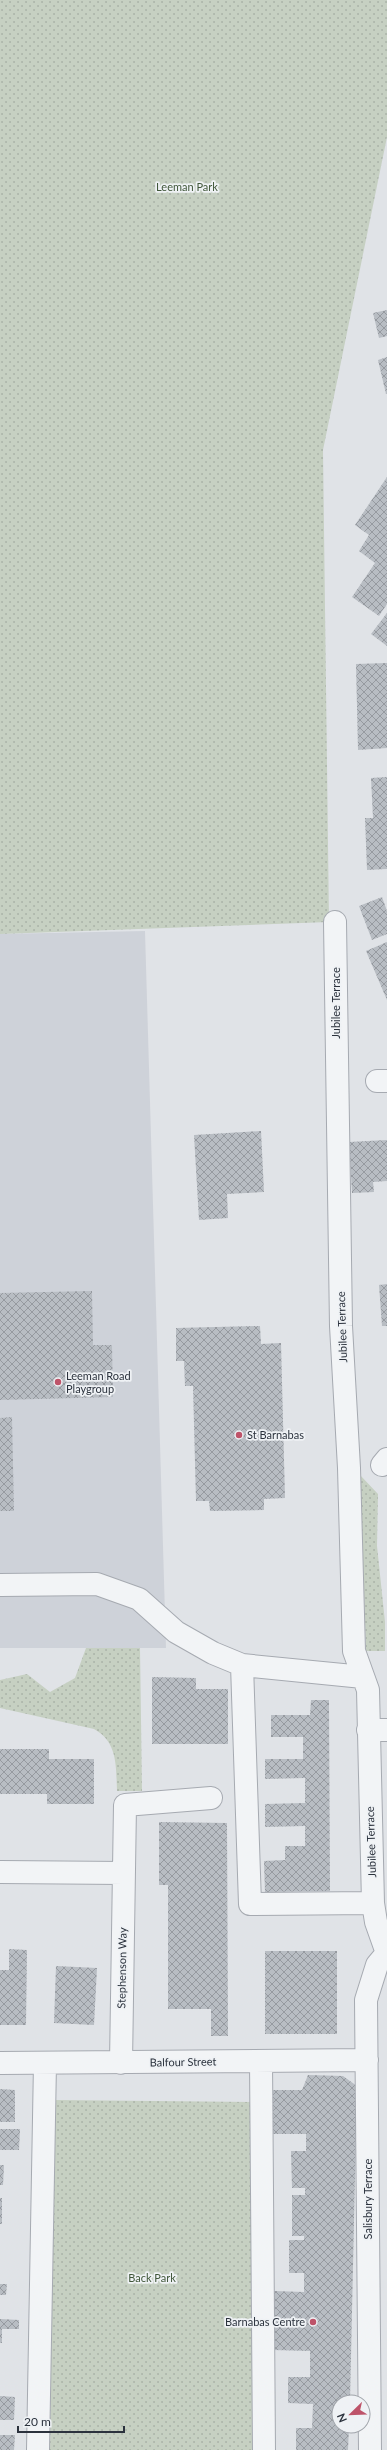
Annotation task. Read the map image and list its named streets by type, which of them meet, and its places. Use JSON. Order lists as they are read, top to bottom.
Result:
{
  "streets": {
    "street": [
      "Jubilee Terrace",
      "Stephenson Way",
      "Balfour Street",
      "Salisbury Terrace"
    ]
  },
  "crossings": [
    ["Jubilee Terrace", "Salisbury Terrace"],
    ["Stephenson Way", "Balfour Street"],
    ["Balfour Street", "Salisbury Terrace"]
  ],
  "parks": ["Leeman Park", "Back Park"],
  "places": ["Leeman Road Playgroup", "St Barnabas", "Barnabas Centre"],
  "scale_bar": "20 m",
  "north": "bottom left"
}
